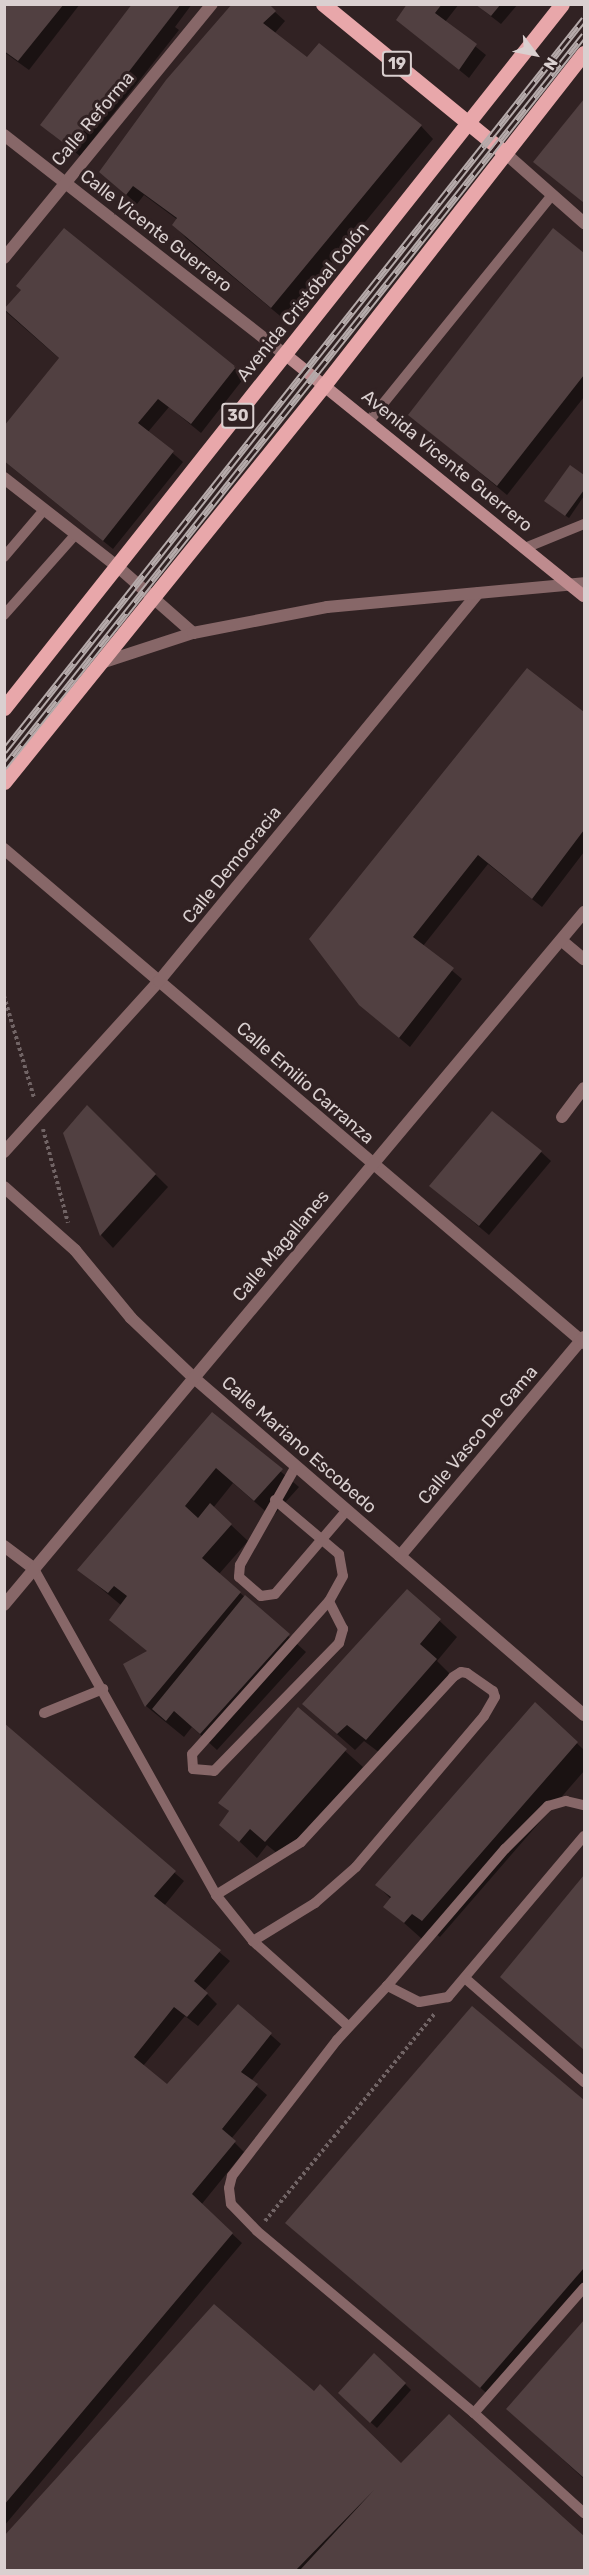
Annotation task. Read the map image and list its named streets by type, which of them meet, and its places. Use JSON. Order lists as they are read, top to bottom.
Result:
{
  "streets": {
    "main road": [
      "19",
      "Avenida Cristóbal Colón",
      "30",
      "Avenida Vicente Guerrero"
    ],
    "street": [
      "Calle Reforma",
      "Calle Vicente Guerrero",
      "Calle Democracia",
      "Calle Emilio Carranza",
      "Calle Magallanes",
      "Calle Vasco De Gama",
      "Calle Mariano Escobedo"
    ]
  },
  "crossings": [
    ["19", "Avenida Cristóbal Colón"],
    ["19", "30"],
    ["Calle Reforma", "Calle Vicente Guerrero"],
    ["Calle Vicente Guerrero", "Avenida Cristóbal Colón"],
    ["Calle Vicente Guerrero", "Avenida Vicente Guerrero"],
    ["Avenida Cristóbal Colón", "Avenida Vicente Guerrero"],
    ["30", "Avenida Vicente Guerrero"],
    ["Calle Democracia", "Calle Emilio Carranza"],
    ["Calle Emilio Carranza", "Calle Magallanes"],
    ["Calle Emilio Carranza", "Calle Vasco De Gama"],
    ["Calle Magallanes", "Calle Mariano Escobedo"],
    ["Calle Vasco De Gama", "Calle Mariano Escobedo"]
  ],
  "north": "bottom right"
}
